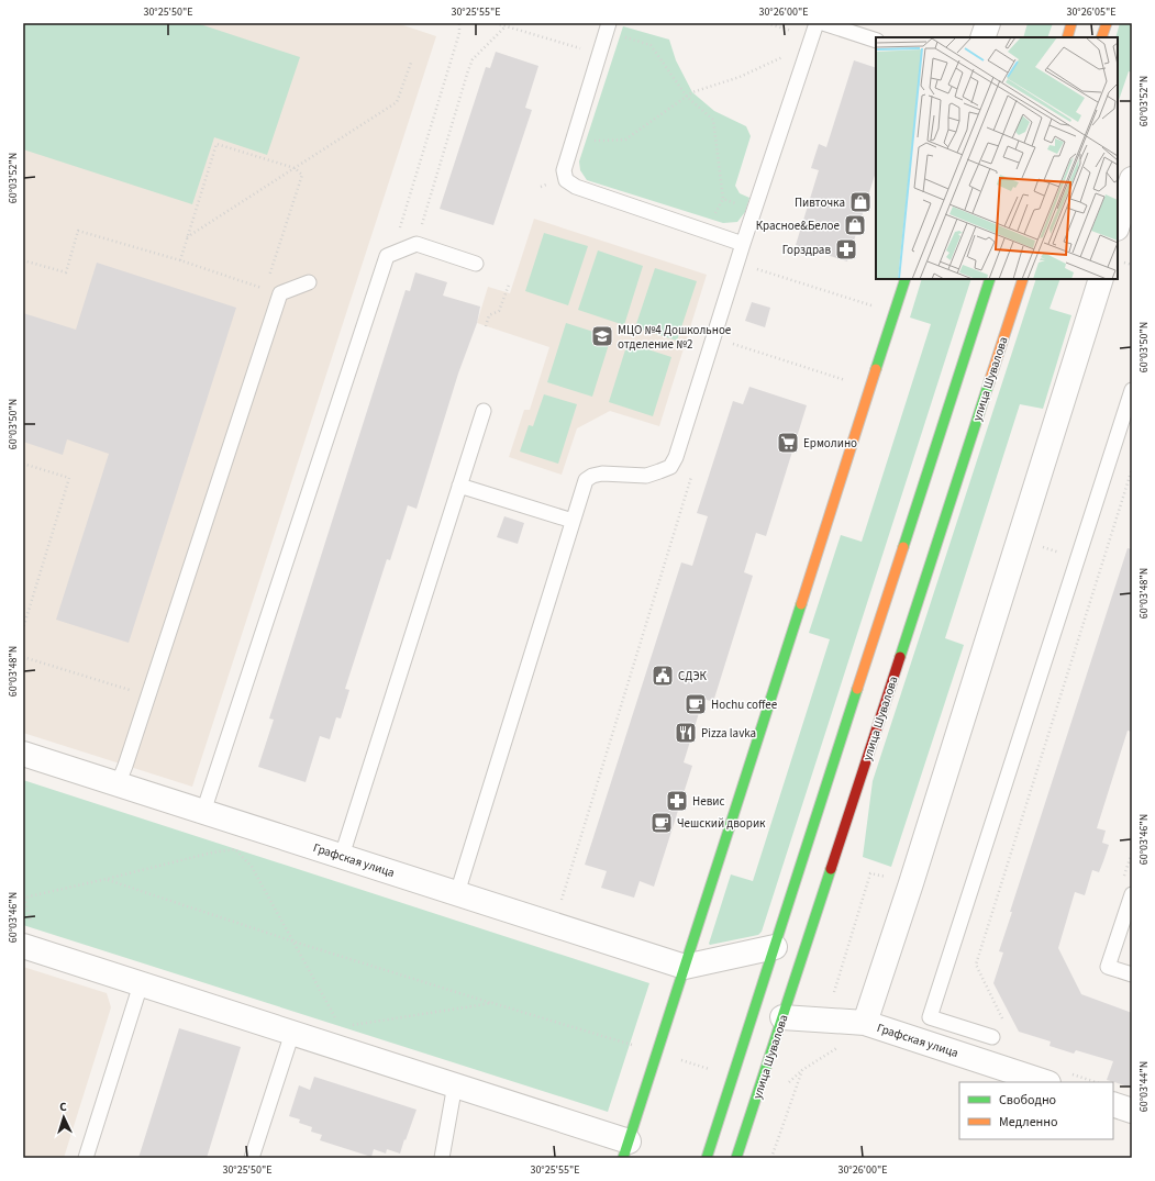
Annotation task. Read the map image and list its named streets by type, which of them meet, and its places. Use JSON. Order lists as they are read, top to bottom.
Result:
{
  "streets": {
    "street": ["улица Шувалова", "Графская улица"]
  },
  "crossings": [
    ["улица Шувалова", "Графская улица"]
  ],
  "places": {
    "shop": ["Пивточка", "Красное&Белое"],
    "pharmacy": ["Горздрав", "Невис"],
    "school or university": ["МЦО №4 Дошкольное отделение №2"],
    "supermarket": ["Ермолино"],
    "public building": ["СДЭК"],
    "cafe": ["Hochu coffee", "Чешский дворик"],
    "restaurant": ["Pizza lavka"]
  },
  "legend": ["Свободно", "Медленно"],
  "north": "top",
  "coordinates": [
    "30°25'50\"E",
    "30°25'55\"E",
    "30°26'00\"E",
    "30°26'05\"E",
    "60°03'52\"N",
    "60°03'50\"N",
    "60°03'48\"N",
    "60°03'46\"N",
    "60°03'44\"N"
  ]
}
